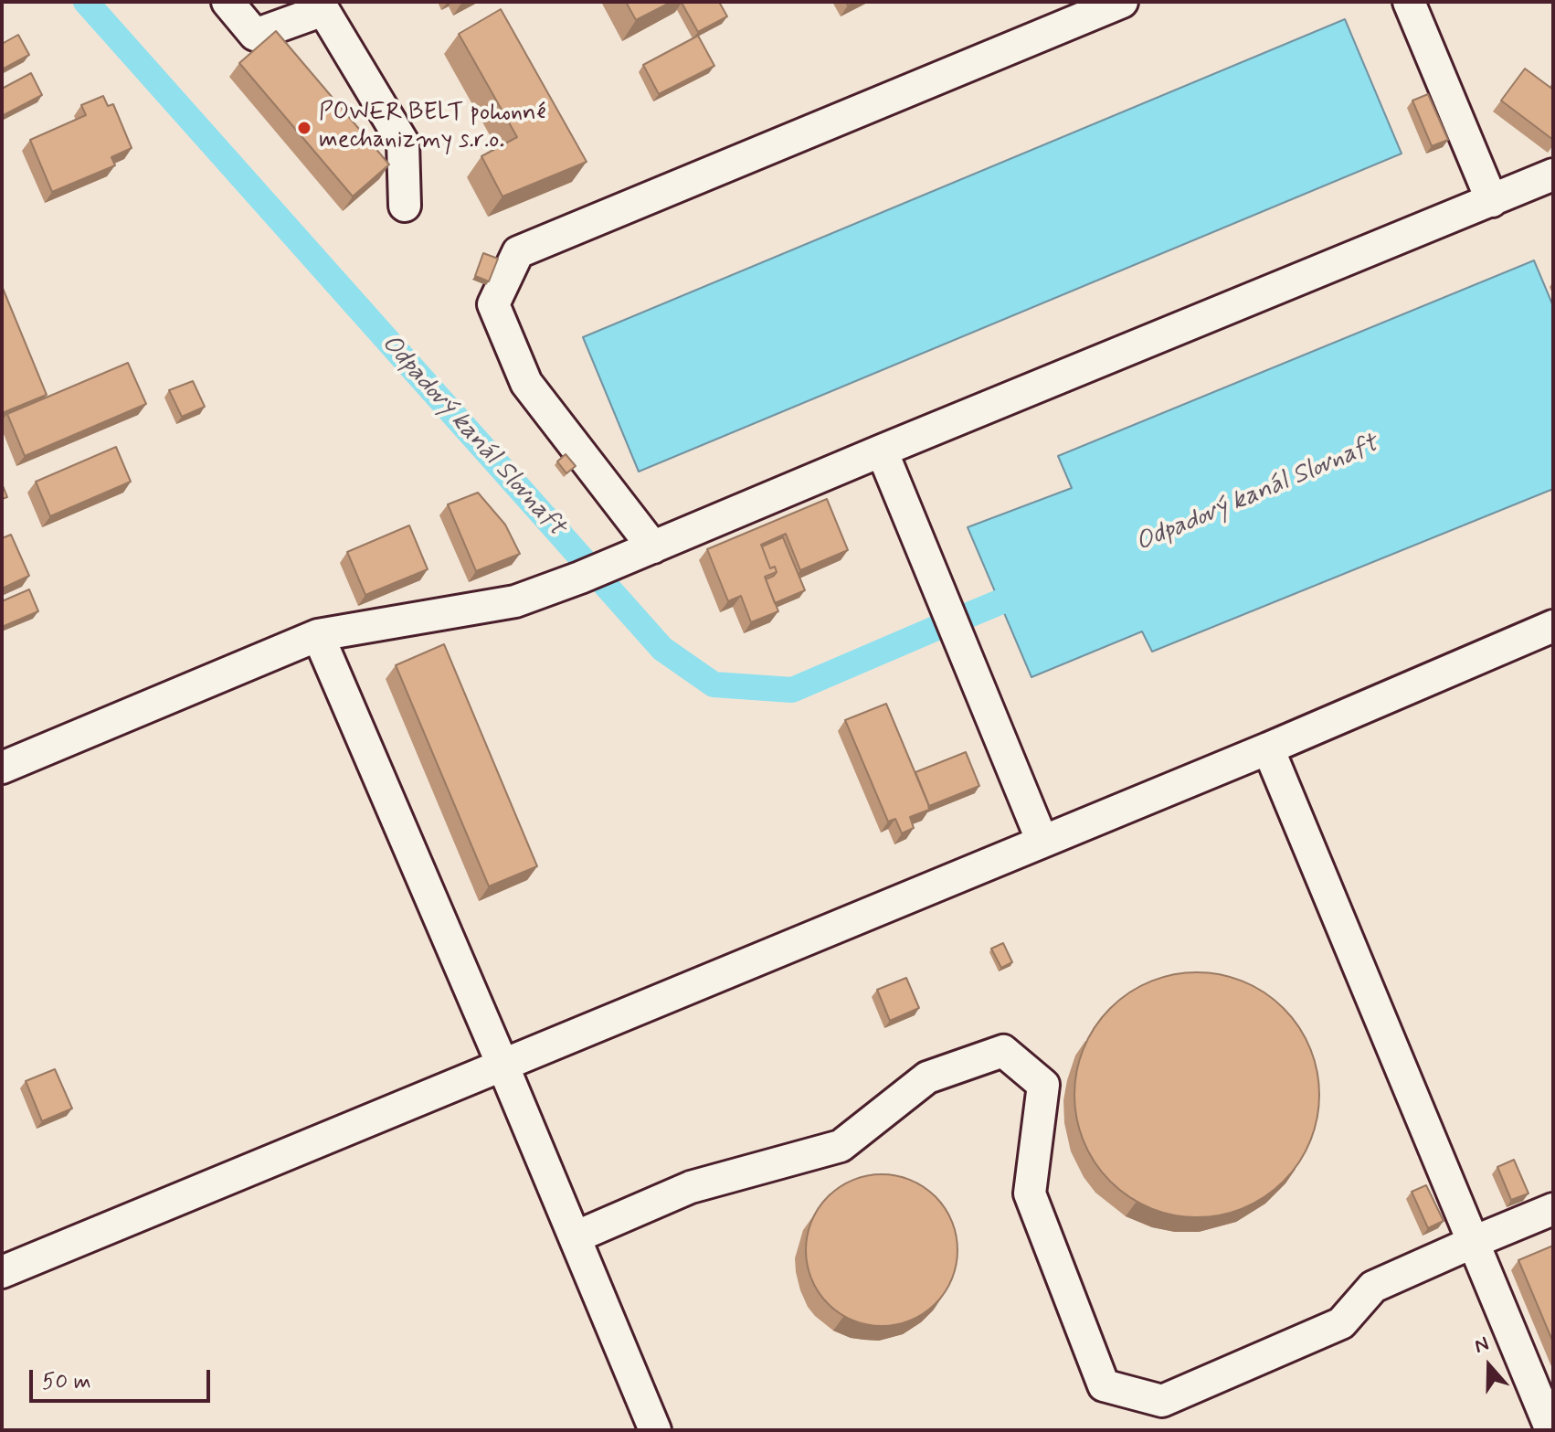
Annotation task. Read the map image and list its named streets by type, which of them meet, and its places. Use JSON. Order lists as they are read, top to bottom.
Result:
{
  "water": ["Odpadový kanál Slovnaft"],
  "places": ["POWER BELT pohonné mechanizmy s.r.o."],
  "scale_bar": "50 m",
  "north": "top"
}
